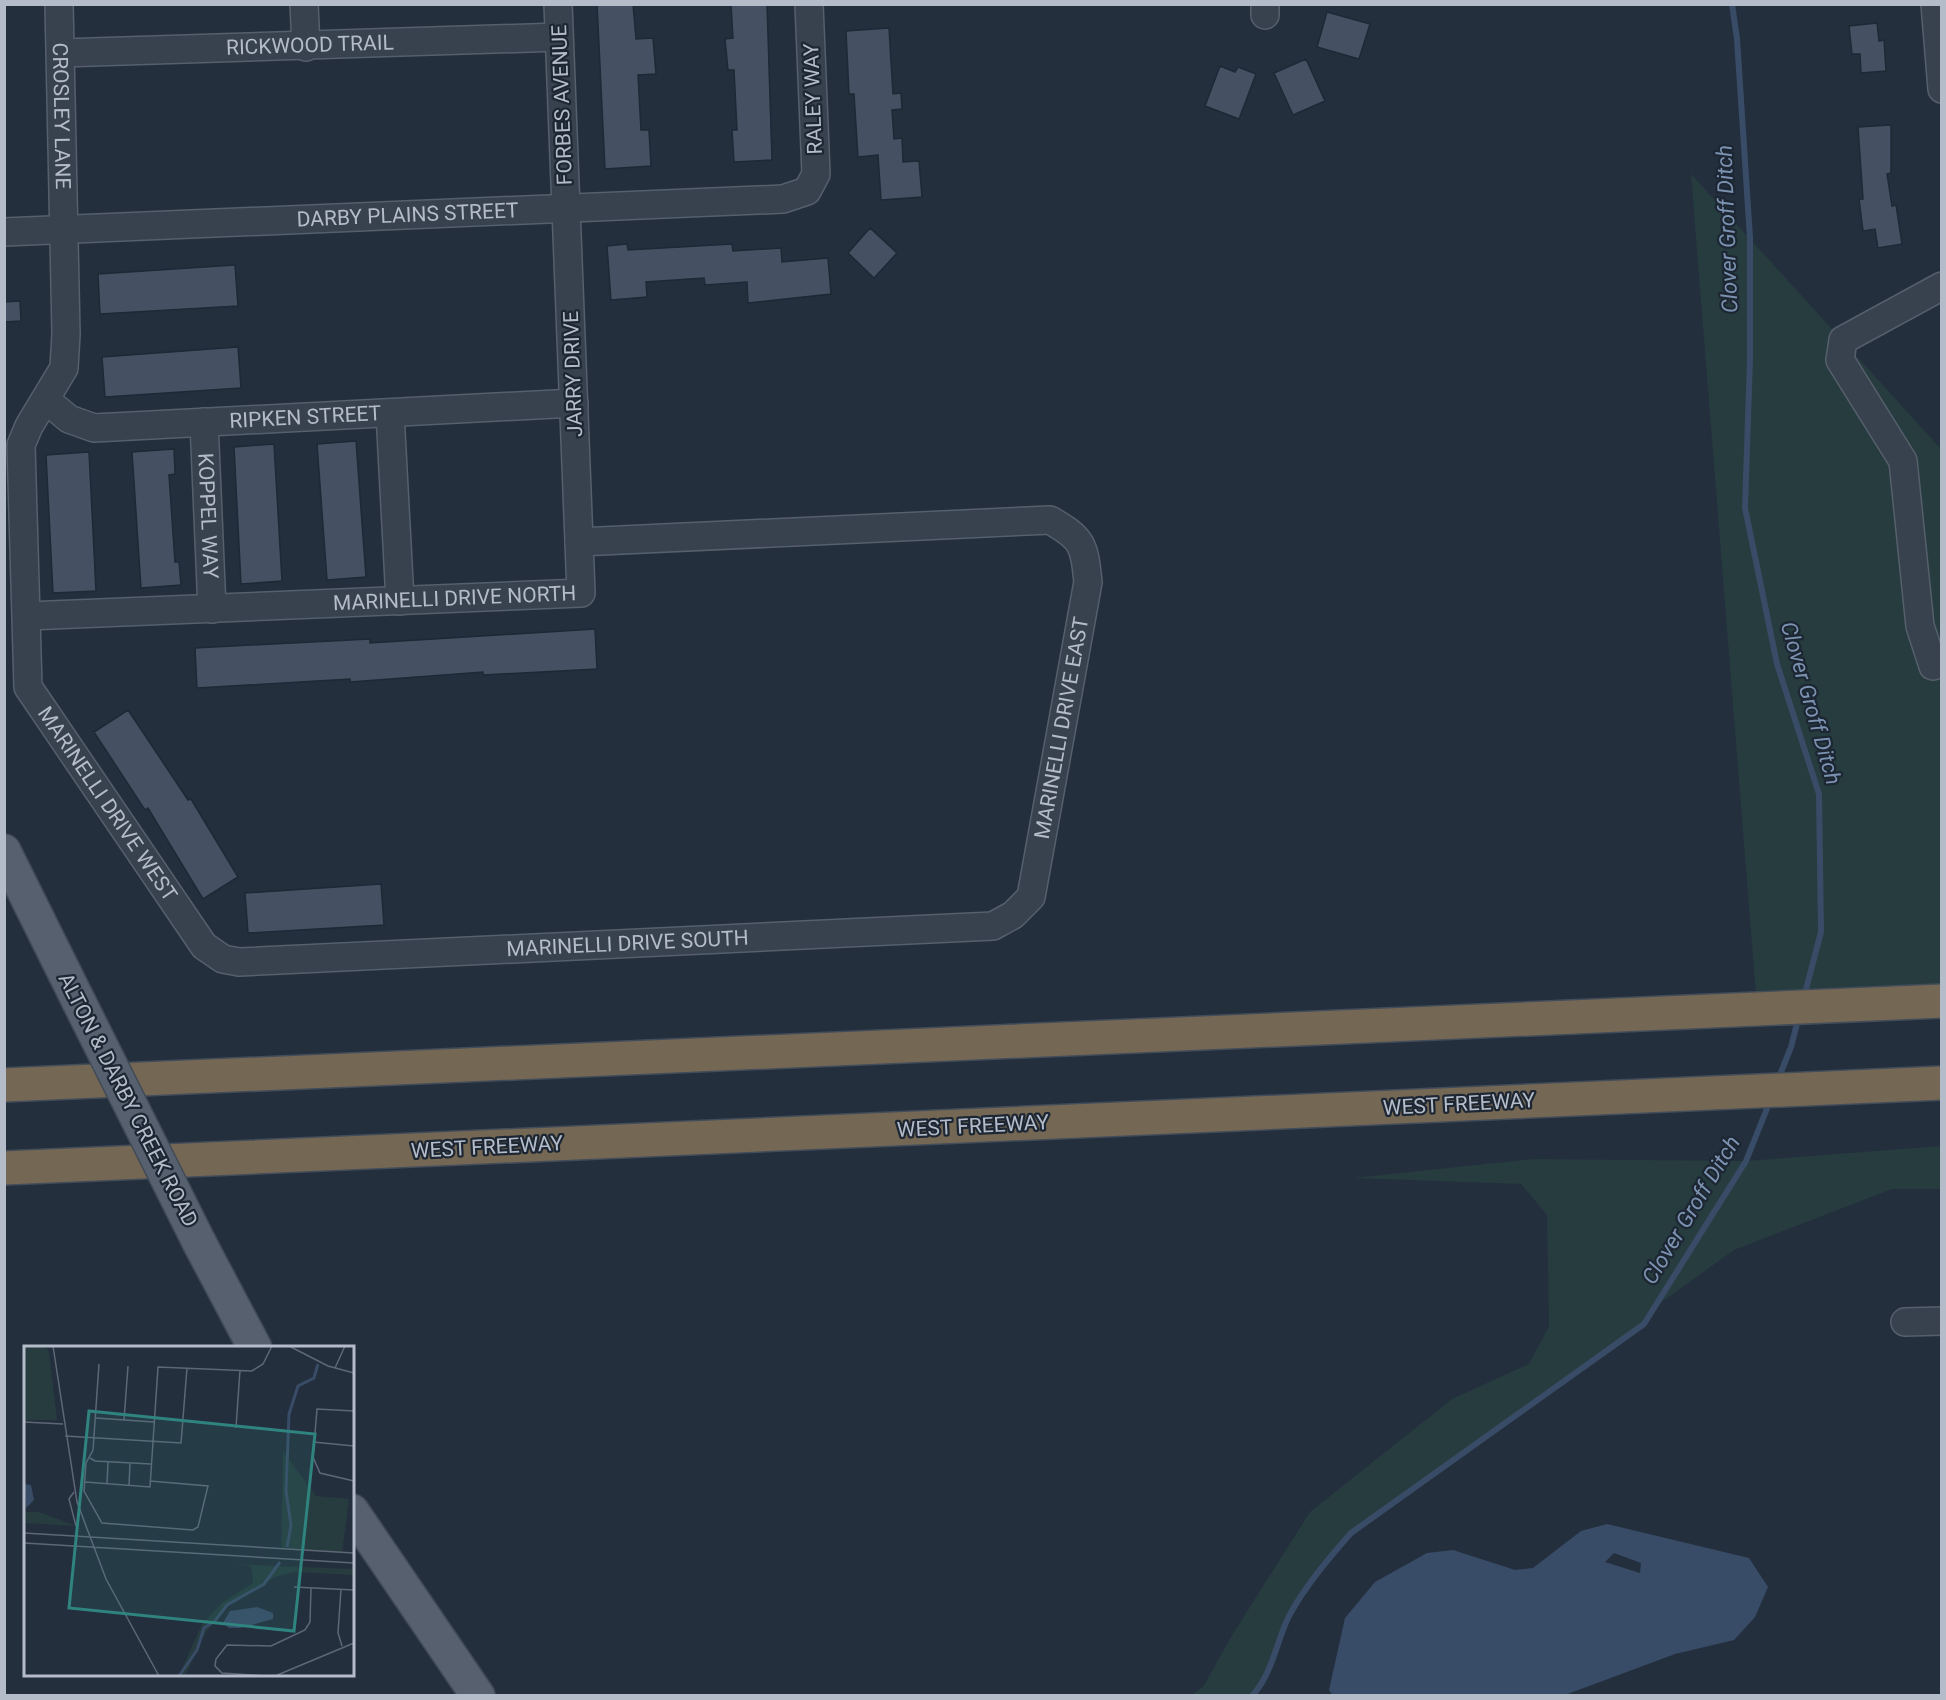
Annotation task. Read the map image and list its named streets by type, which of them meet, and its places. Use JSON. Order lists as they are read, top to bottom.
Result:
{
  "streets": {
    "highway": ["WEST FREEWAY"],
    "main road": ["ALTON & DARBY CREEK ROAD"],
    "street": [
      "RICKWOOD TRAIL",
      "RALEY WAY",
      "FORBES AVENUE",
      "CROSLEY LANE",
      "DARBY PLAINS STREET",
      "JARRY DRIVE",
      "RIPKEN STREET",
      "KOPPEL WAY",
      "MARINELLI DRIVE NORTH",
      "MARINELLI DRIVE EAST",
      "MARINELLI DRIVE WEST",
      "MARINELLI DRIVE SOUTH"
    ]
  },
  "crossings": [
    ["RICKWOOD TRAIL", "FORBES AVENUE"],
    ["RICKWOOD TRAIL", "CROSLEY LANE"],
    ["RALEY WAY", "DARBY PLAINS STREET"],
    ["FORBES AVENUE", "DARBY PLAINS STREET"],
    ["FORBES AVENUE", "JARRY DRIVE"],
    ["CROSLEY LANE", "DARBY PLAINS STREET"],
    ["CROSLEY LANE", "RIPKEN STREET"],
    ["CROSLEY LANE", "MARINELLI DRIVE WEST"],
    ["DARBY PLAINS STREET", "JARRY DRIVE"],
    ["JARRY DRIVE", "RIPKEN STREET"],
    ["JARRY DRIVE", "MARINELLI DRIVE NORTH"],
    ["JARRY DRIVE", "MARINELLI DRIVE EAST"],
    ["RIPKEN STREET", "KOPPEL WAY"],
    ["RIPKEN STREET", "MARINELLI DRIVE WEST"],
    ["KOPPEL WAY", "MARINELLI DRIVE NORTH"],
    ["MARINELLI DRIVE NORTH", "MARINELLI DRIVE EAST"],
    ["MARINELLI DRIVE NORTH", "MARINELLI DRIVE WEST"],
    ["MARINELLI DRIVE EAST", "MARINELLI DRIVE SOUTH"],
    ["MARINELLI DRIVE WEST", "MARINELLI DRIVE SOUTH"]
  ],
  "water": ["Clover Groff Ditch"]
}
